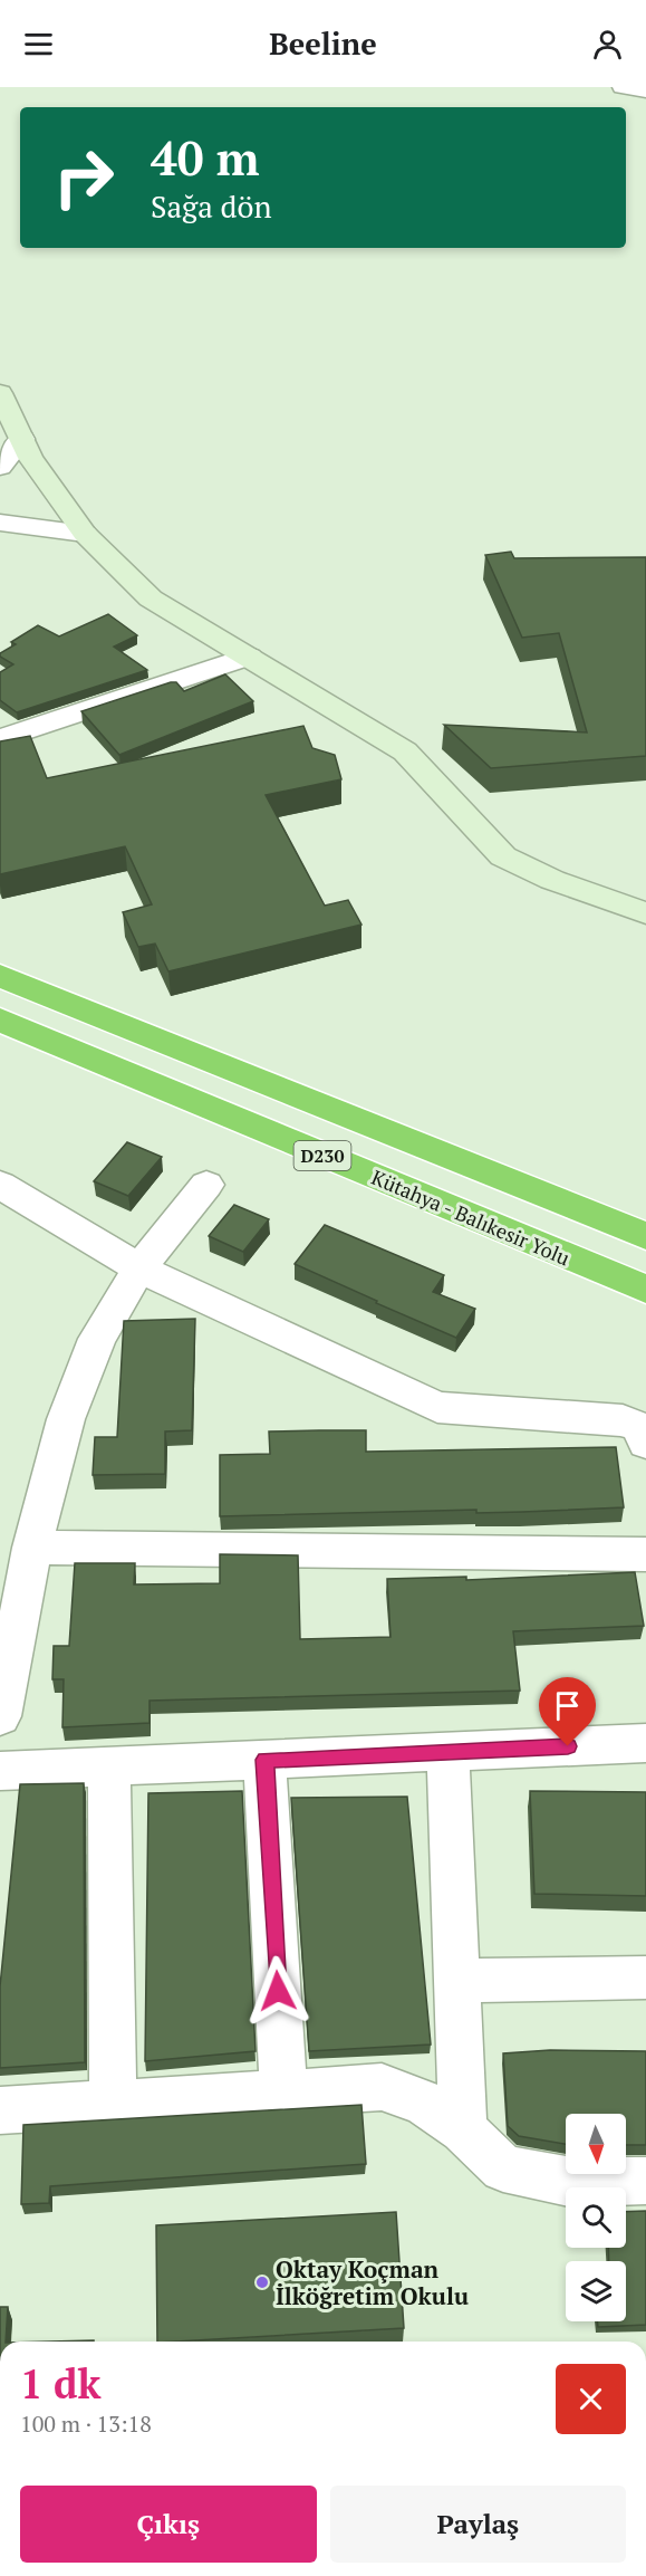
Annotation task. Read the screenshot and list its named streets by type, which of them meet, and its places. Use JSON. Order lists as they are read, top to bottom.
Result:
{
  "streets": {
    "highway": ["D230", "Kütahya - Balıkesir Yolu"]
  },
  "places": ["Oktay Koçman İlköğretim Okulu"],
  "north": "bottom",
  "page": {
    "header": "Beeline",
    "turn": ["40 m", "Sağa dön"],
    "heading": ["1 dk", "100 m · 13:18"],
    "buttons": ["Çıkış", "Paylaş"]
  }
}
